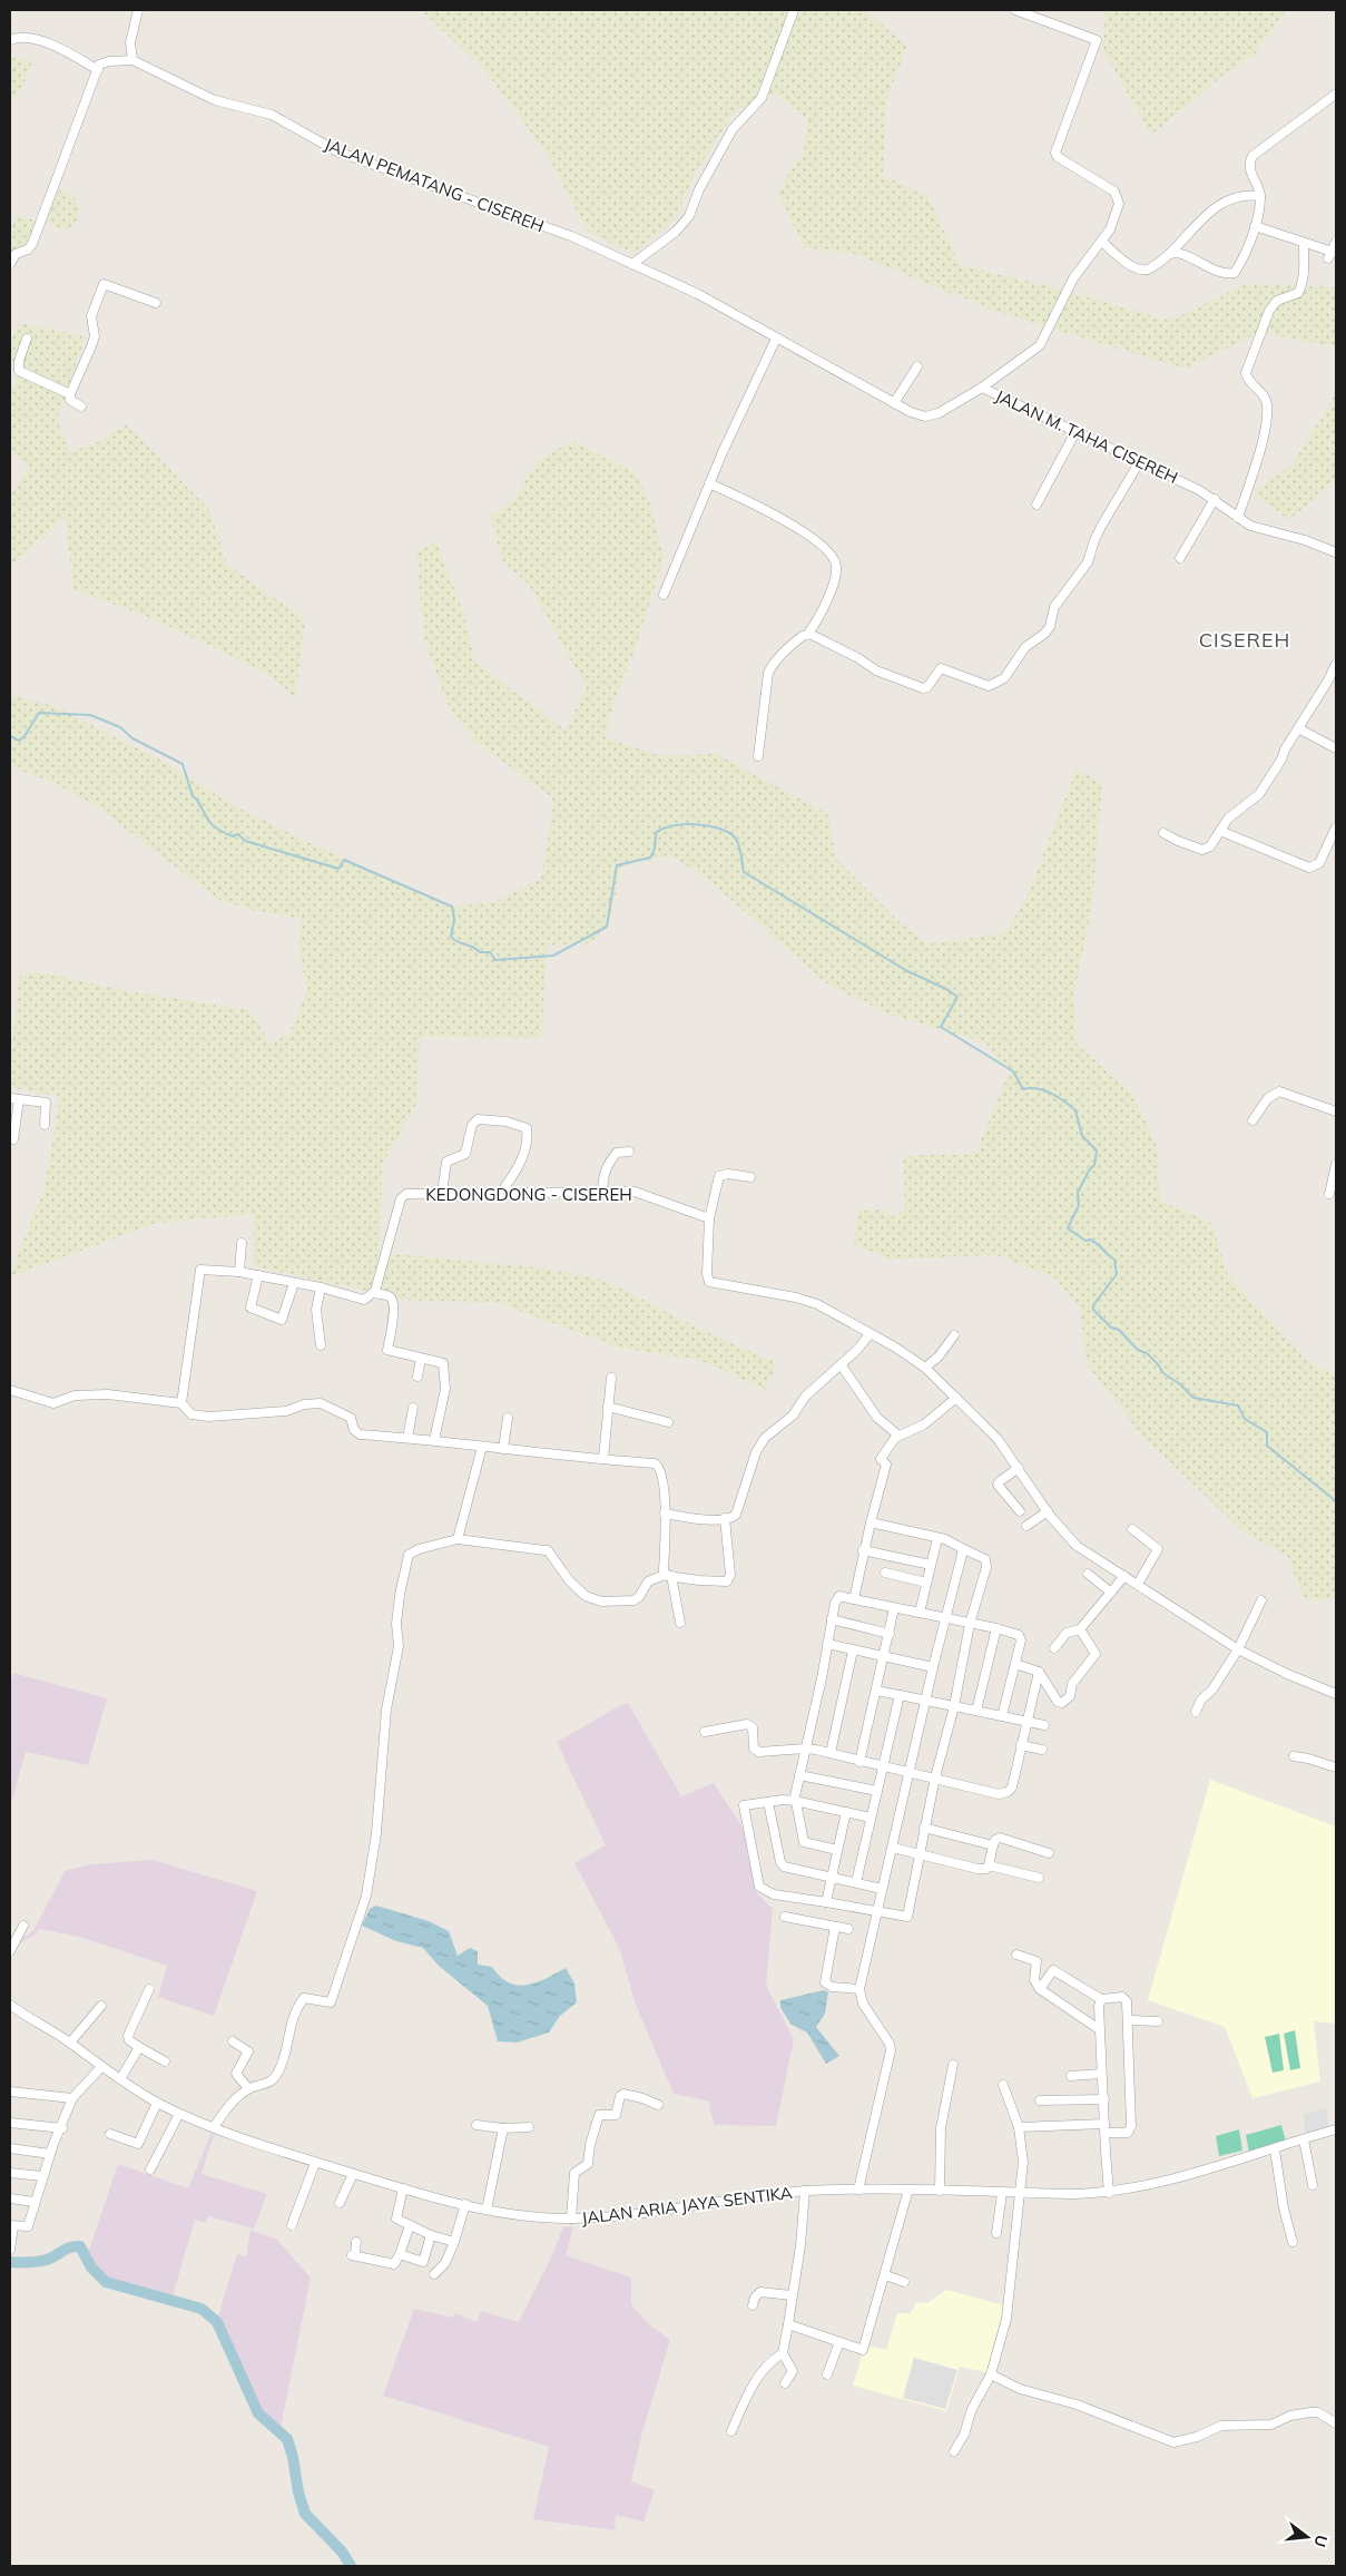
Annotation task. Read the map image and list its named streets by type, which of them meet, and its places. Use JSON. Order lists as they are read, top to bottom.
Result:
{
  "streets": {
    "street": [
      "JALAN PEMATANG - CISEREH",
      "JALAN M. TAHA CISEREH",
      "KEDONGDONG - CISEREH",
      "JALAN ARIA JAYA SENTIKA"
    ]
  },
  "crossings": [
    ["JALAN PEMATANG - CISEREH", "JALAN M. TAHA CISEREH"]
  ],
  "districts": ["CISEREH"],
  "north": "right"
}
